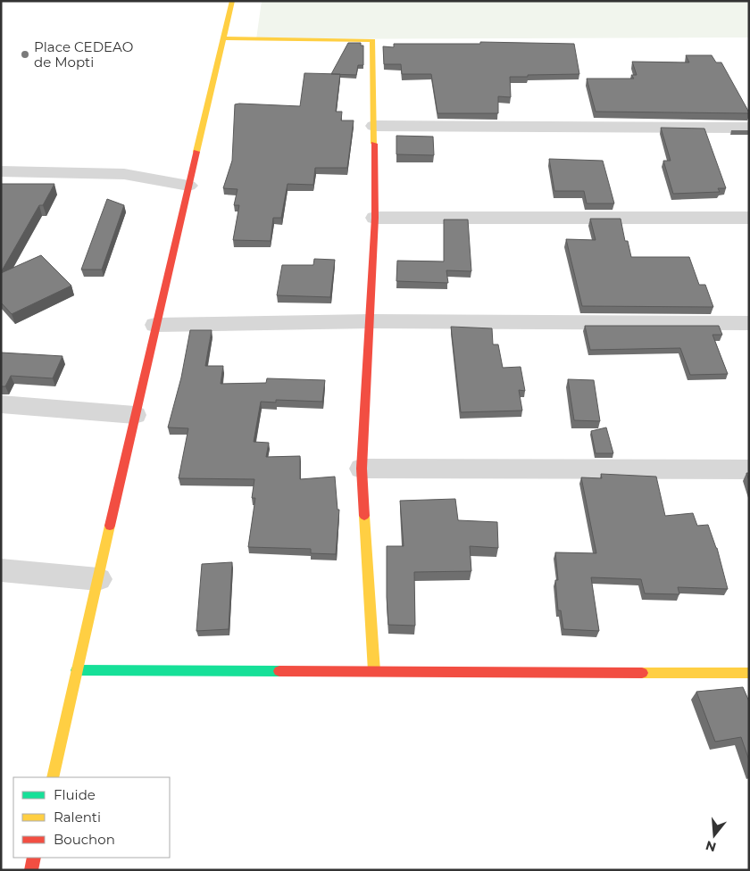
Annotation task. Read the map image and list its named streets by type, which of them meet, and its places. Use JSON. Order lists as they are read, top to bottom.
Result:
{
  "places": ["Place CEDEAO de Mopti"],
  "legend": ["Fluide", "Ralenti", "Bouchon"],
  "north": "bottom"
}
